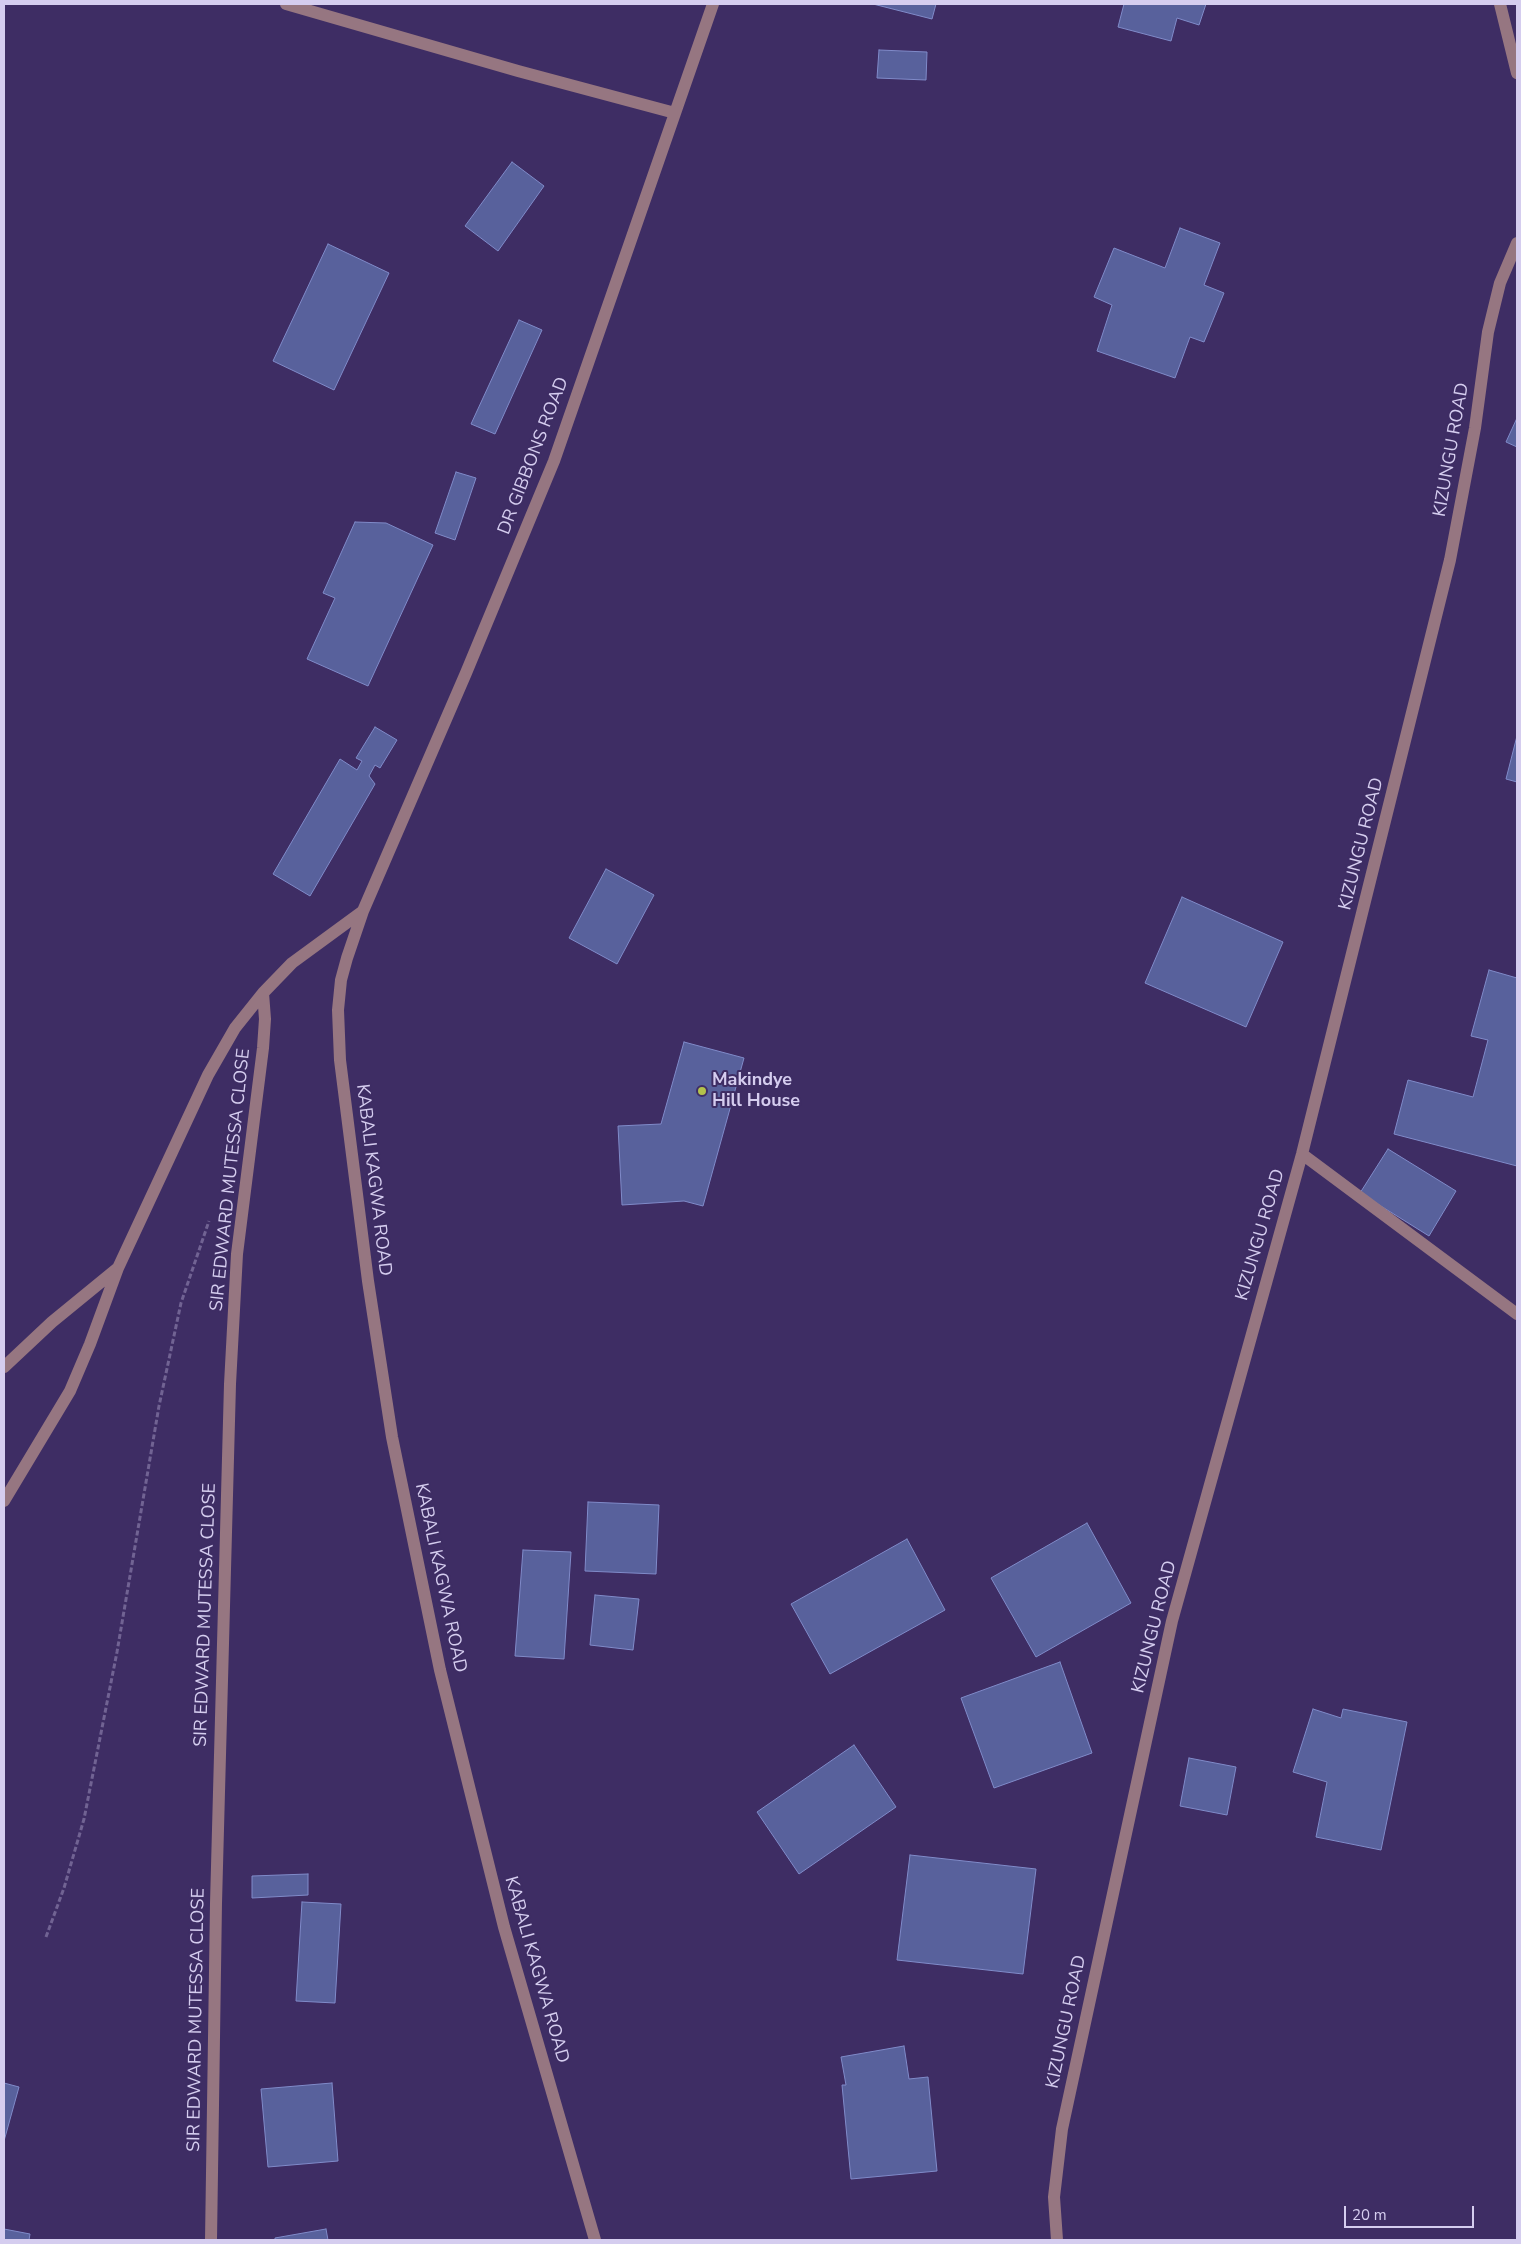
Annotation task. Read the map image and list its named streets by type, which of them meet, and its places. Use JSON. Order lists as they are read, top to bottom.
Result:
{
  "streets": {
    "street": [
      "KIZUNGU ROAD",
      "DR GIBBONS ROAD",
      "SIR EDWARD MUTESSA CLOSE",
      "KABALI KAGWA ROAD"
    ]
  },
  "crossings": [
    ["DR GIBBONS ROAD", "KABALI KAGWA ROAD"]
  ],
  "places": ["Makindye Hill House"],
  "scale_bar": "20 m"
}
